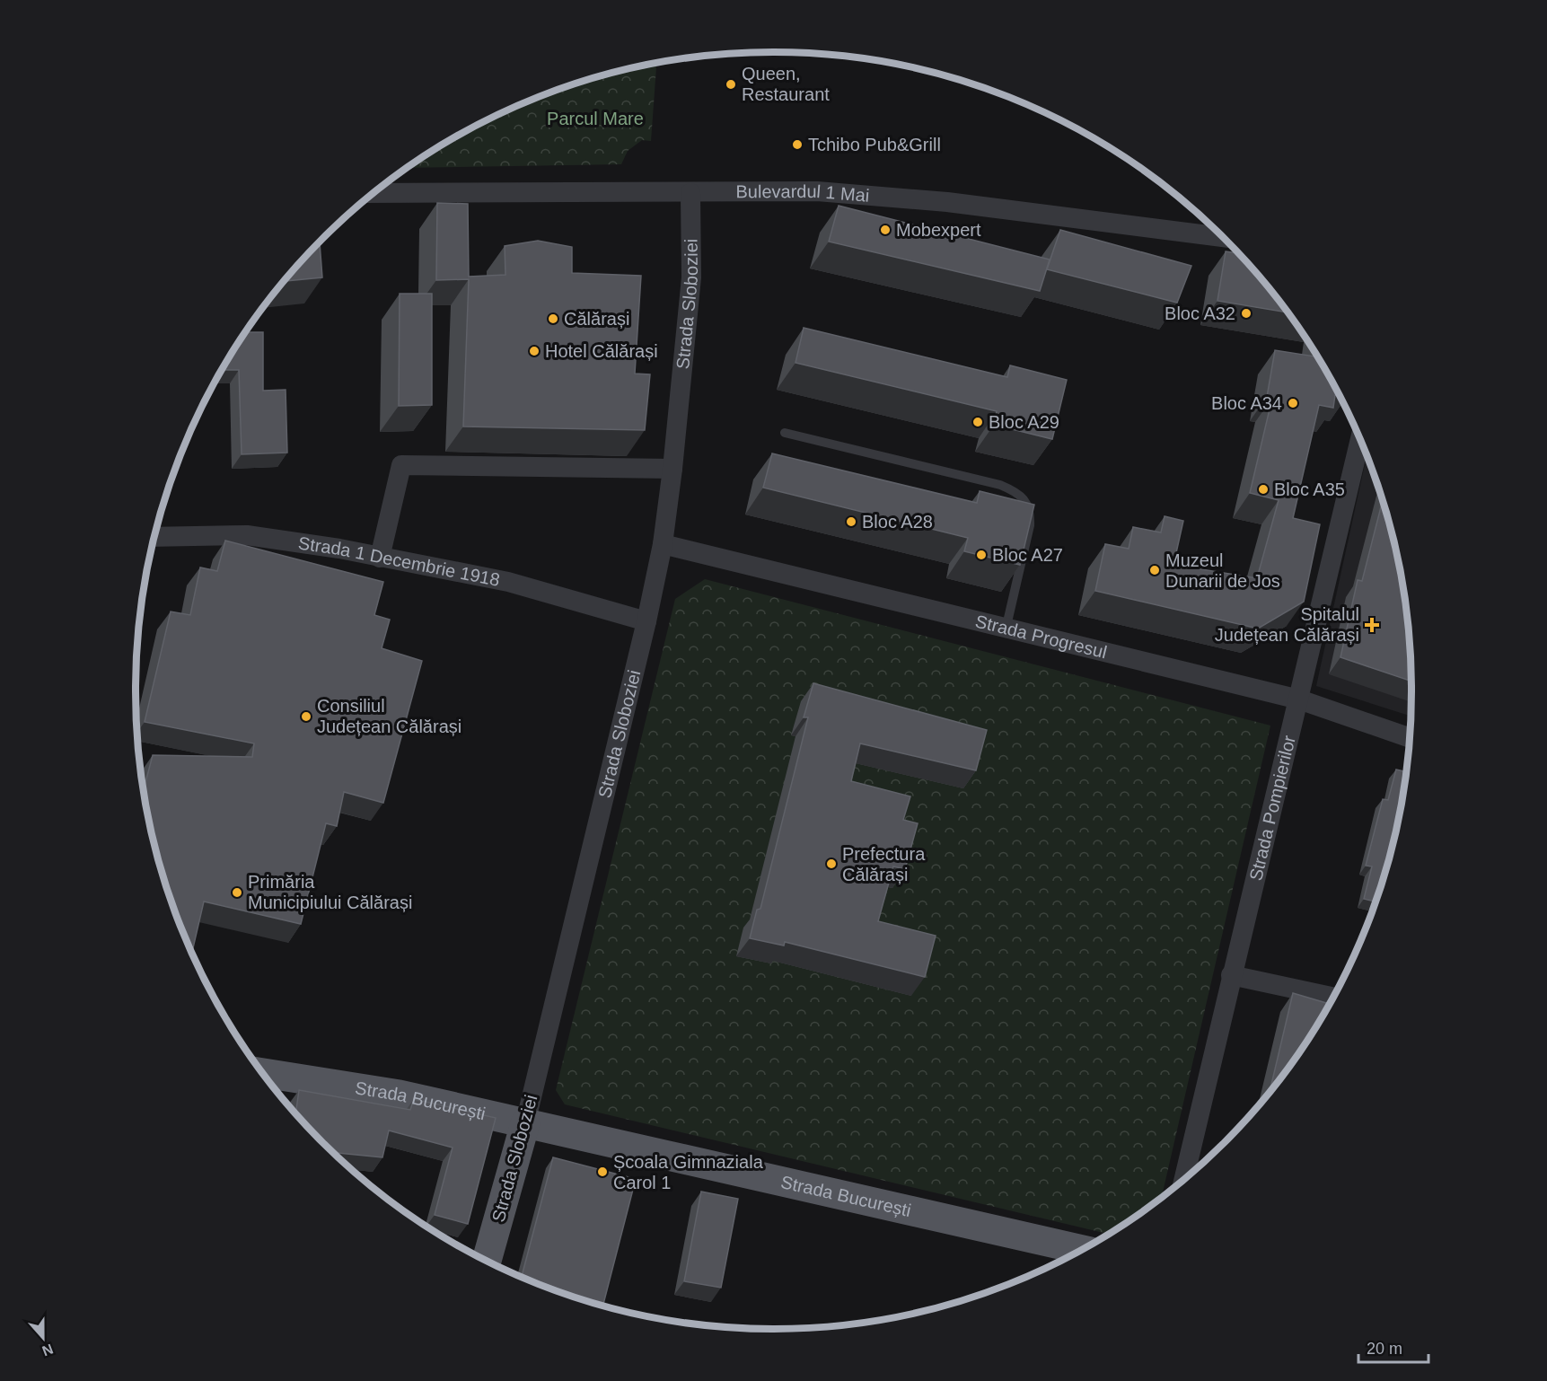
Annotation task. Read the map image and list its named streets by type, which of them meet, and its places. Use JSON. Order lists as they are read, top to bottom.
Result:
{
  "streets": {
    "main road": ["Strada Sloboziei", "Strada București"],
    "street": [
      "Bulevardul 1 Mai",
      "Strada 1 Decembrie 1918",
      "Strada Progresul",
      "Strada Pompierilor"
    ]
  },
  "crossings": [
    ["Bulevardul 1 Mai", "Strada Sloboziei"],
    ["Strada Sloboziei", "Strada 1 Decembrie 1918"],
    ["Strada Sloboziei", "Strada Progresul"],
    ["Strada Sloboziei", "Strada București"],
    ["Strada Progresul", "Strada Pompierilor"]
  ],
  "parks": ["Parcul Mare"],
  "places": {
    "other": [
      "Queen, Restaurant",
      "Tchibo Pub&Grill",
      "Mobexpert",
      "Bloc A32",
      "Călărași",
      "Hotel Călărași",
      "Bloc A34",
      "Bloc A29",
      "Bloc A35",
      "Bloc A28",
      "Bloc A27",
      "Muzeul Dunarii de Jos",
      "Consiliul Județean Călărași",
      "Prefectura Călărași",
      "Primăria Municipiului Călărași",
      "Școala Gimnaziala Carol 1"
    ],
    "health": ["Spitalul Județean Călărași"]
  },
  "scale_bar": "20 m",
  "north": "bottom"
}
